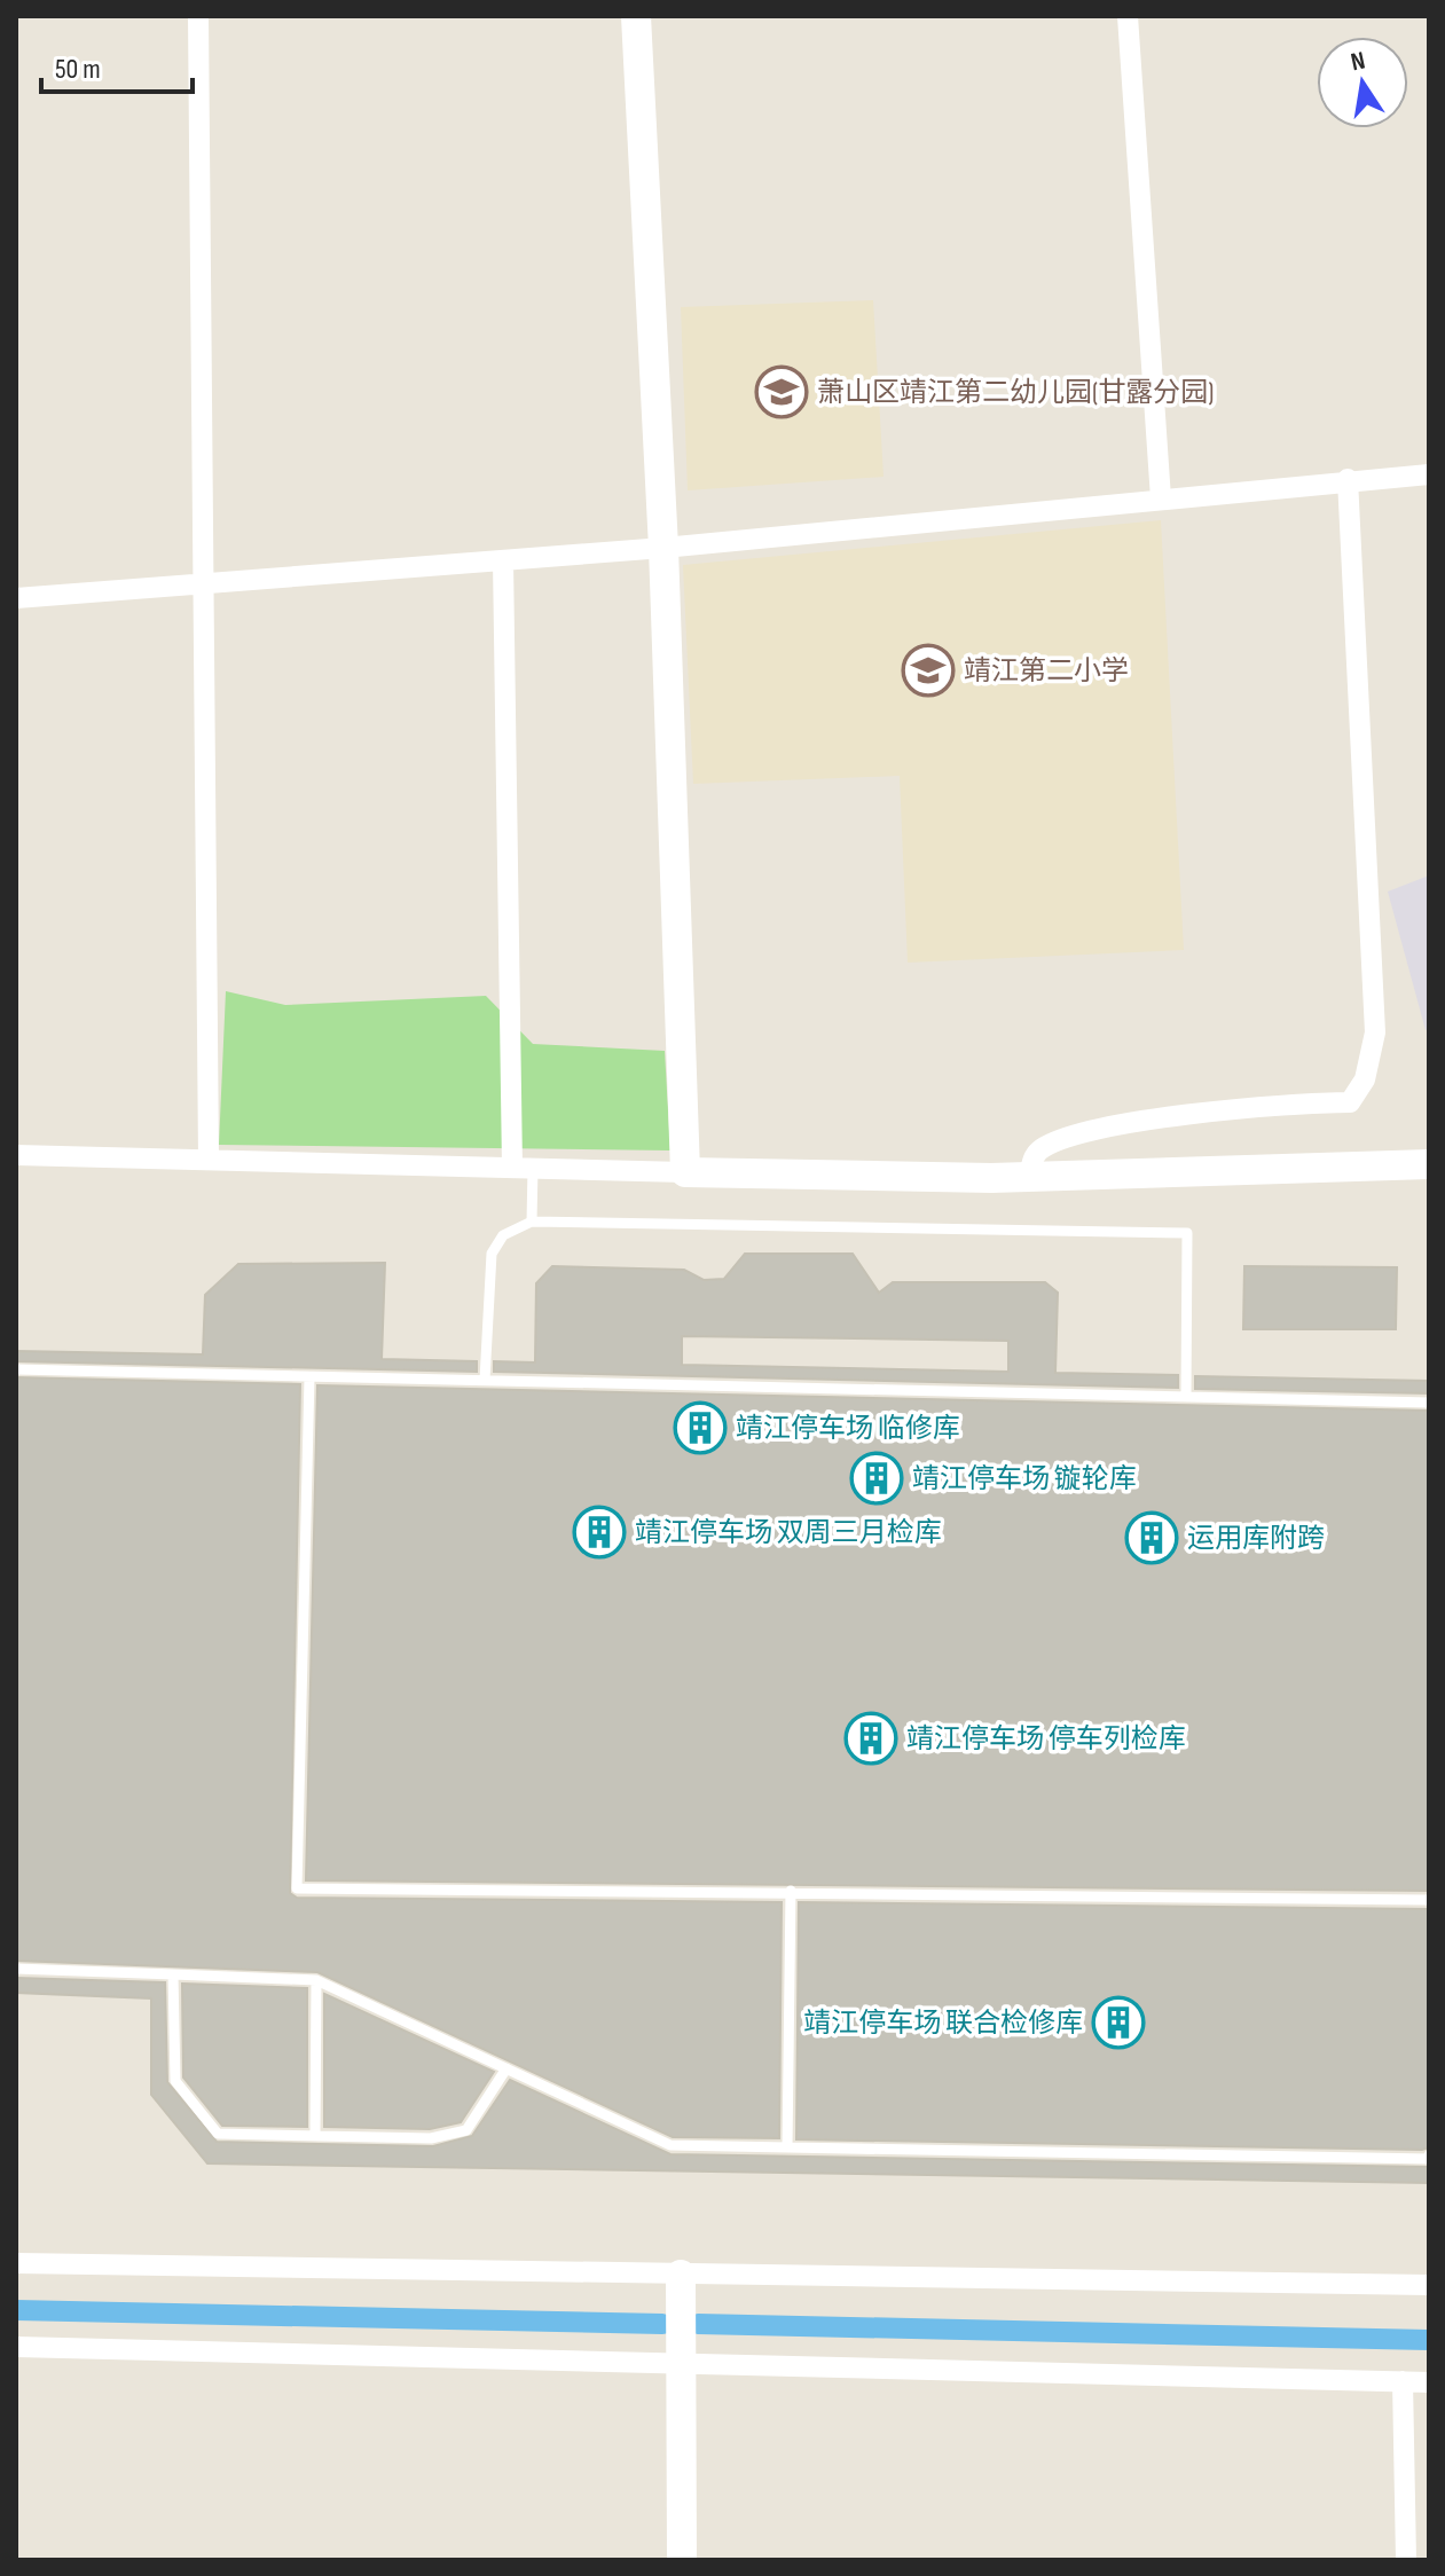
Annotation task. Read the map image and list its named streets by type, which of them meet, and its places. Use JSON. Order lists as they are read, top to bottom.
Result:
{
  "places": {
    "school or university": ["萧山区靖江第二幼儿园(甘露分园)", "靖江第二小学"],
    "building": [
      "靖江停车场 临修库",
      "靖江停车场 镟轮库",
      "靖江停车场 双周三月检库",
      "运用库附跨",
      "靖江停车场 停车列检库",
      "靖江停车场 联合检修库"
    ]
  },
  "scale_bar": "50 m",
  "north": "top"
}
